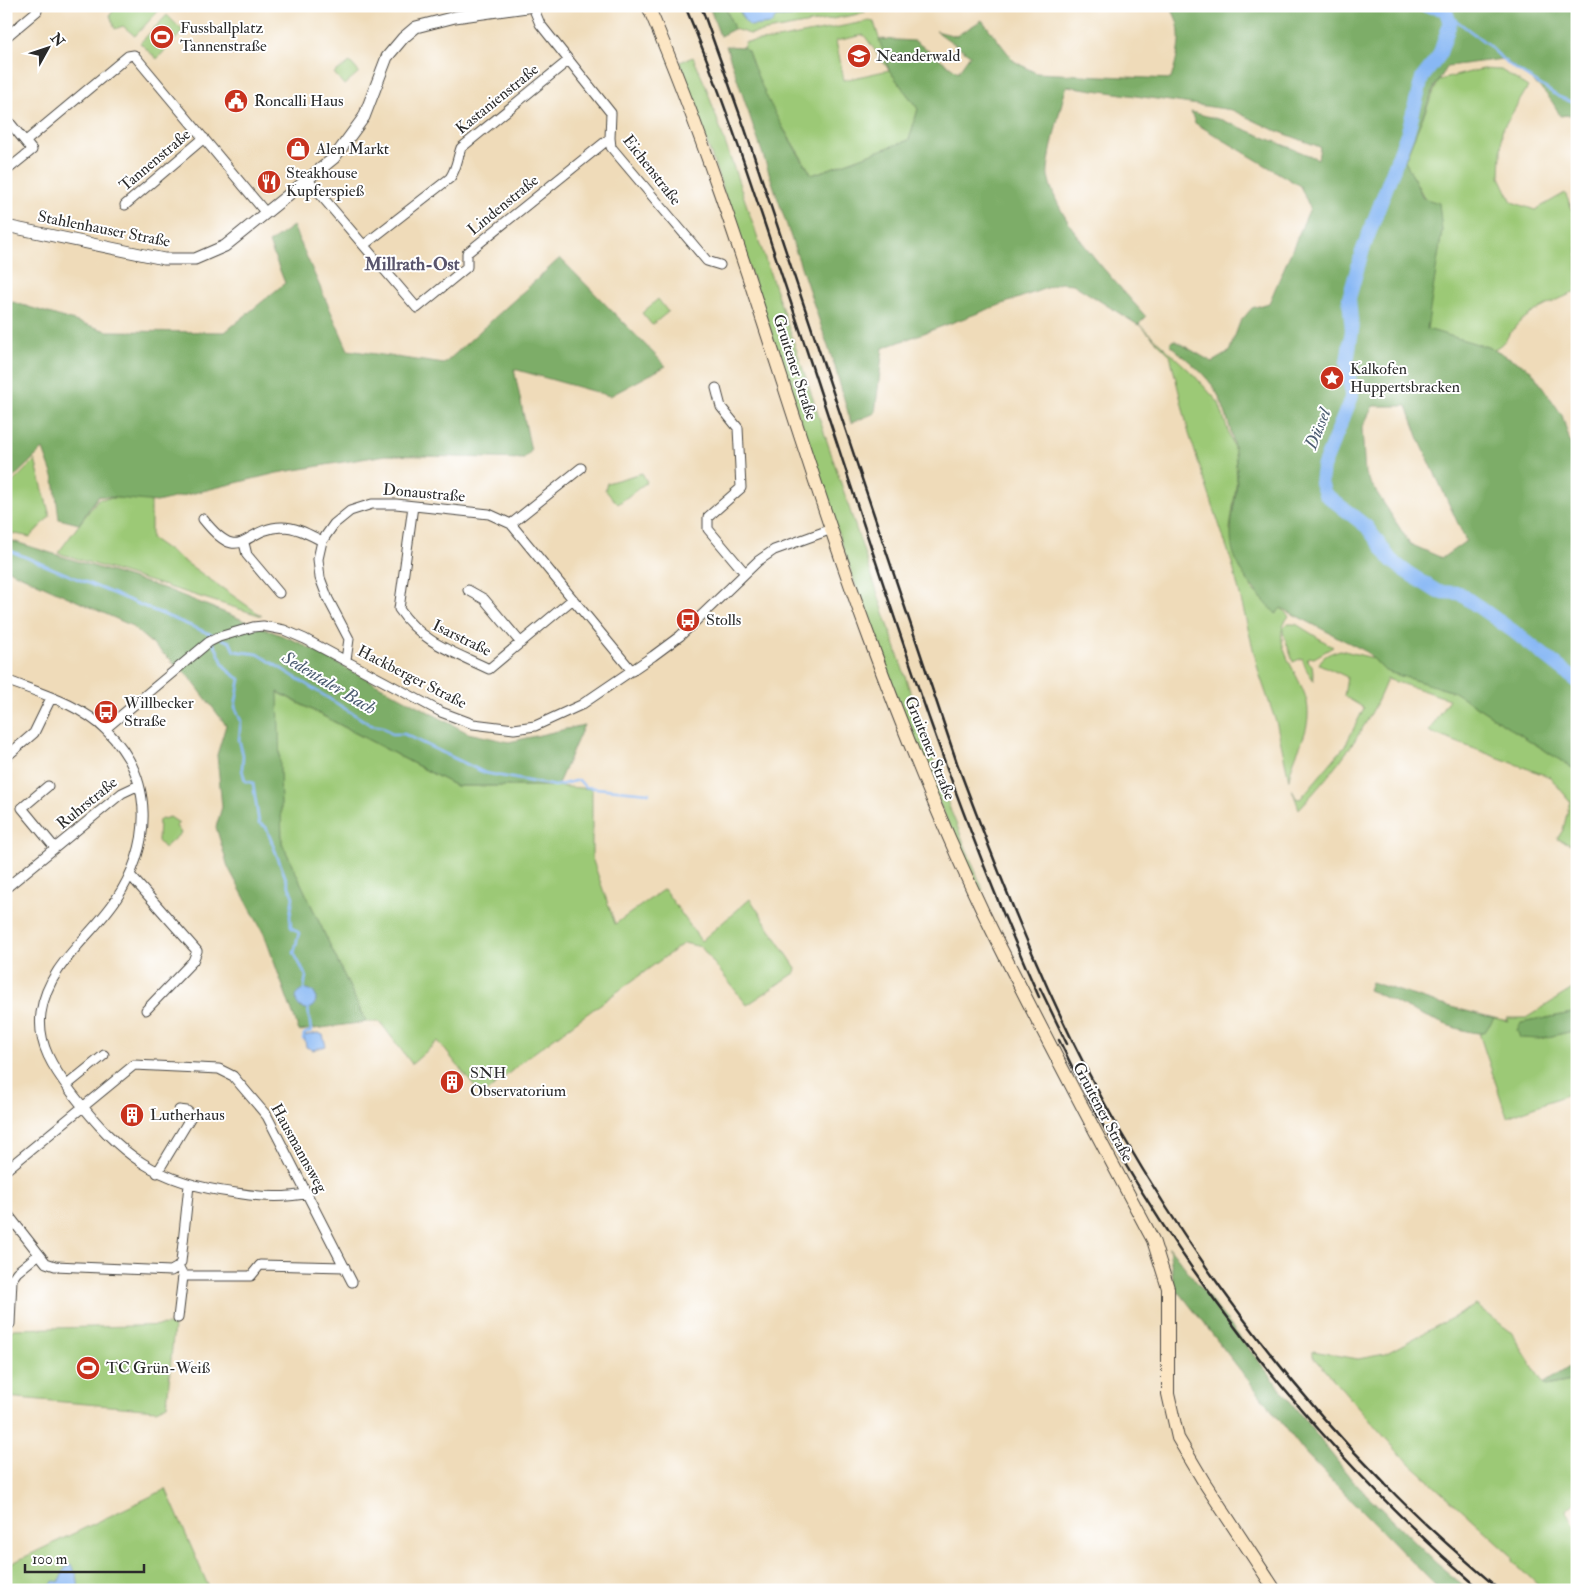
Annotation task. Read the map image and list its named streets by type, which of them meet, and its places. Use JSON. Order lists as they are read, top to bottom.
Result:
{
  "streets": {
    "main road": ["Gruitener Straße"],
    "street": [
      "Kastanienstraße",
      "Tannenstraße",
      "Eichenstraße",
      "Lindenstraße",
      "Stahlenhauser Straße",
      "Donaustraße",
      "Isarstraße",
      "Hackberger Straße",
      "Ruhrstraße",
      "Hausmannsweg"
    ]
  },
  "crossings": [
    ["Kastanienstraße", "Eichenstraße"],
    ["Kastanienstraße", "Lindenstraße"],
    ["Tannenstraße", "Stahlenhauser Straße"],
    ["Eichenstraße", "Lindenstraße"],
    ["Eichenstraße", "Stahlenhauser Straße"],
    ["Lindenstraße", "Stahlenhauser Straße"],
    ["Gruitener Straße", "Hackberger Straße"],
    ["Donaustraße", "Isarstraße"],
    ["Donaustraße", "Hackberger Straße"]
  ],
  "districts": ["Millrath-Ost"],
  "water": ["Düssel", "Sedentaler Bach"],
  "places": {
    "sports": ["Fussballplatz Tannenstraße", "TC Grün-Weiß"],
    "school or university": ["Neanderwald"],
    "public building": ["Roncalli Haus"],
    "shop": ["Alen Markt"],
    "restaurant": ["Steakhouse Kupferspieß"],
    "place": ["Kalkofen Huppertsbracken"],
    "bus stop": ["Stolls", "Willbecker Straße"],
    "building": ["SNH Observatorium", "Lutherhaus"]
  },
  "scale_bar": "100 m",
  "north": "top right"
}
